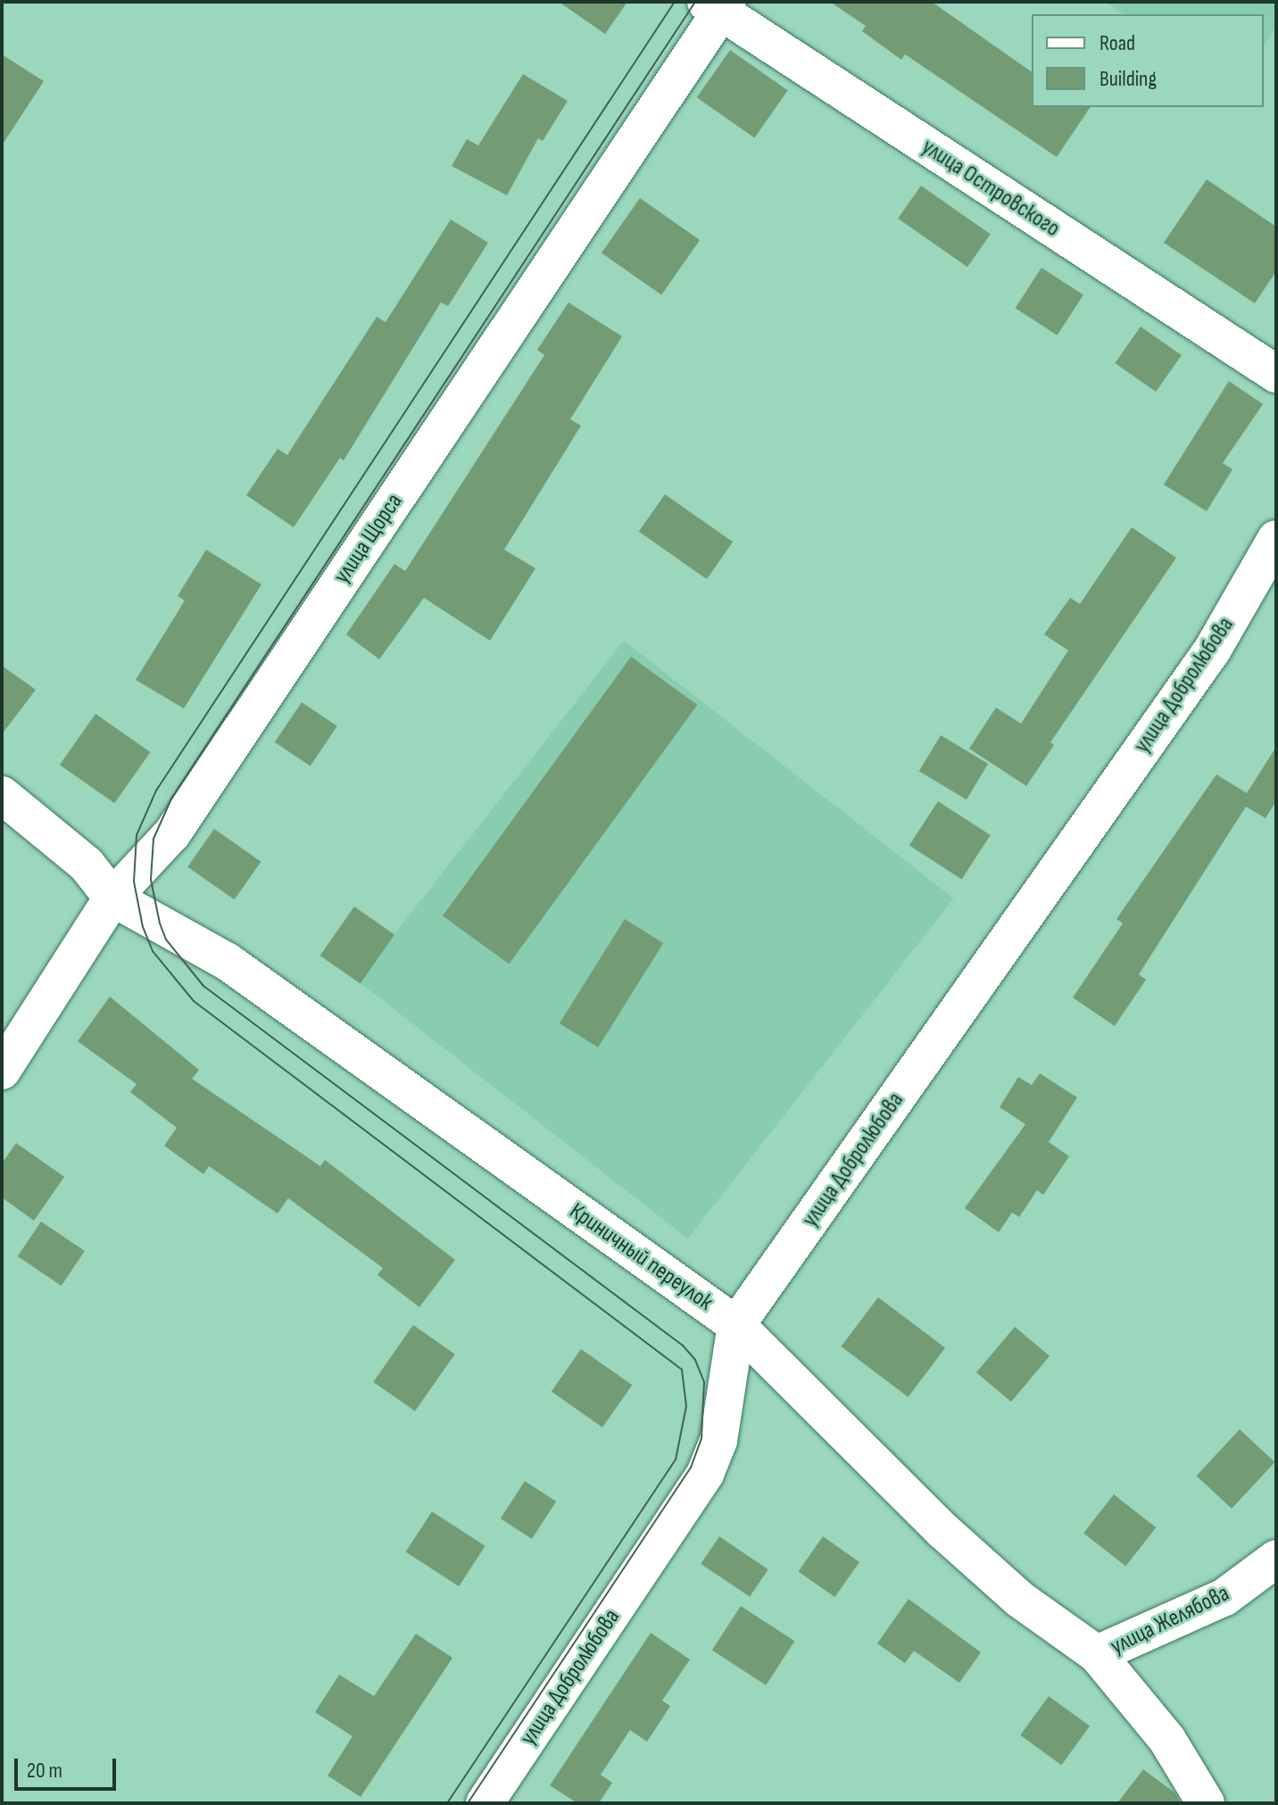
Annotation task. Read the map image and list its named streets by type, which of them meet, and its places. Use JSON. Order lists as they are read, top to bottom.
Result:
{
  "streets": {
    "street": [
      "улица Островского",
      "улица Щорса",
      "улица Добролюбова",
      "Криничный переулок",
      "улица Желябова"
    ]
  },
  "crossings": [
    ["улица Островского", "улица Щорса"],
    ["улица Щорса", "Криничный переулок"],
    ["улица Добролюбова", "Криничный переулок"],
    ["Криничный переулок", "улица Желябова"]
  ],
  "legend": ["Road", "Building"],
  "scale_bar": "20 m"
}
